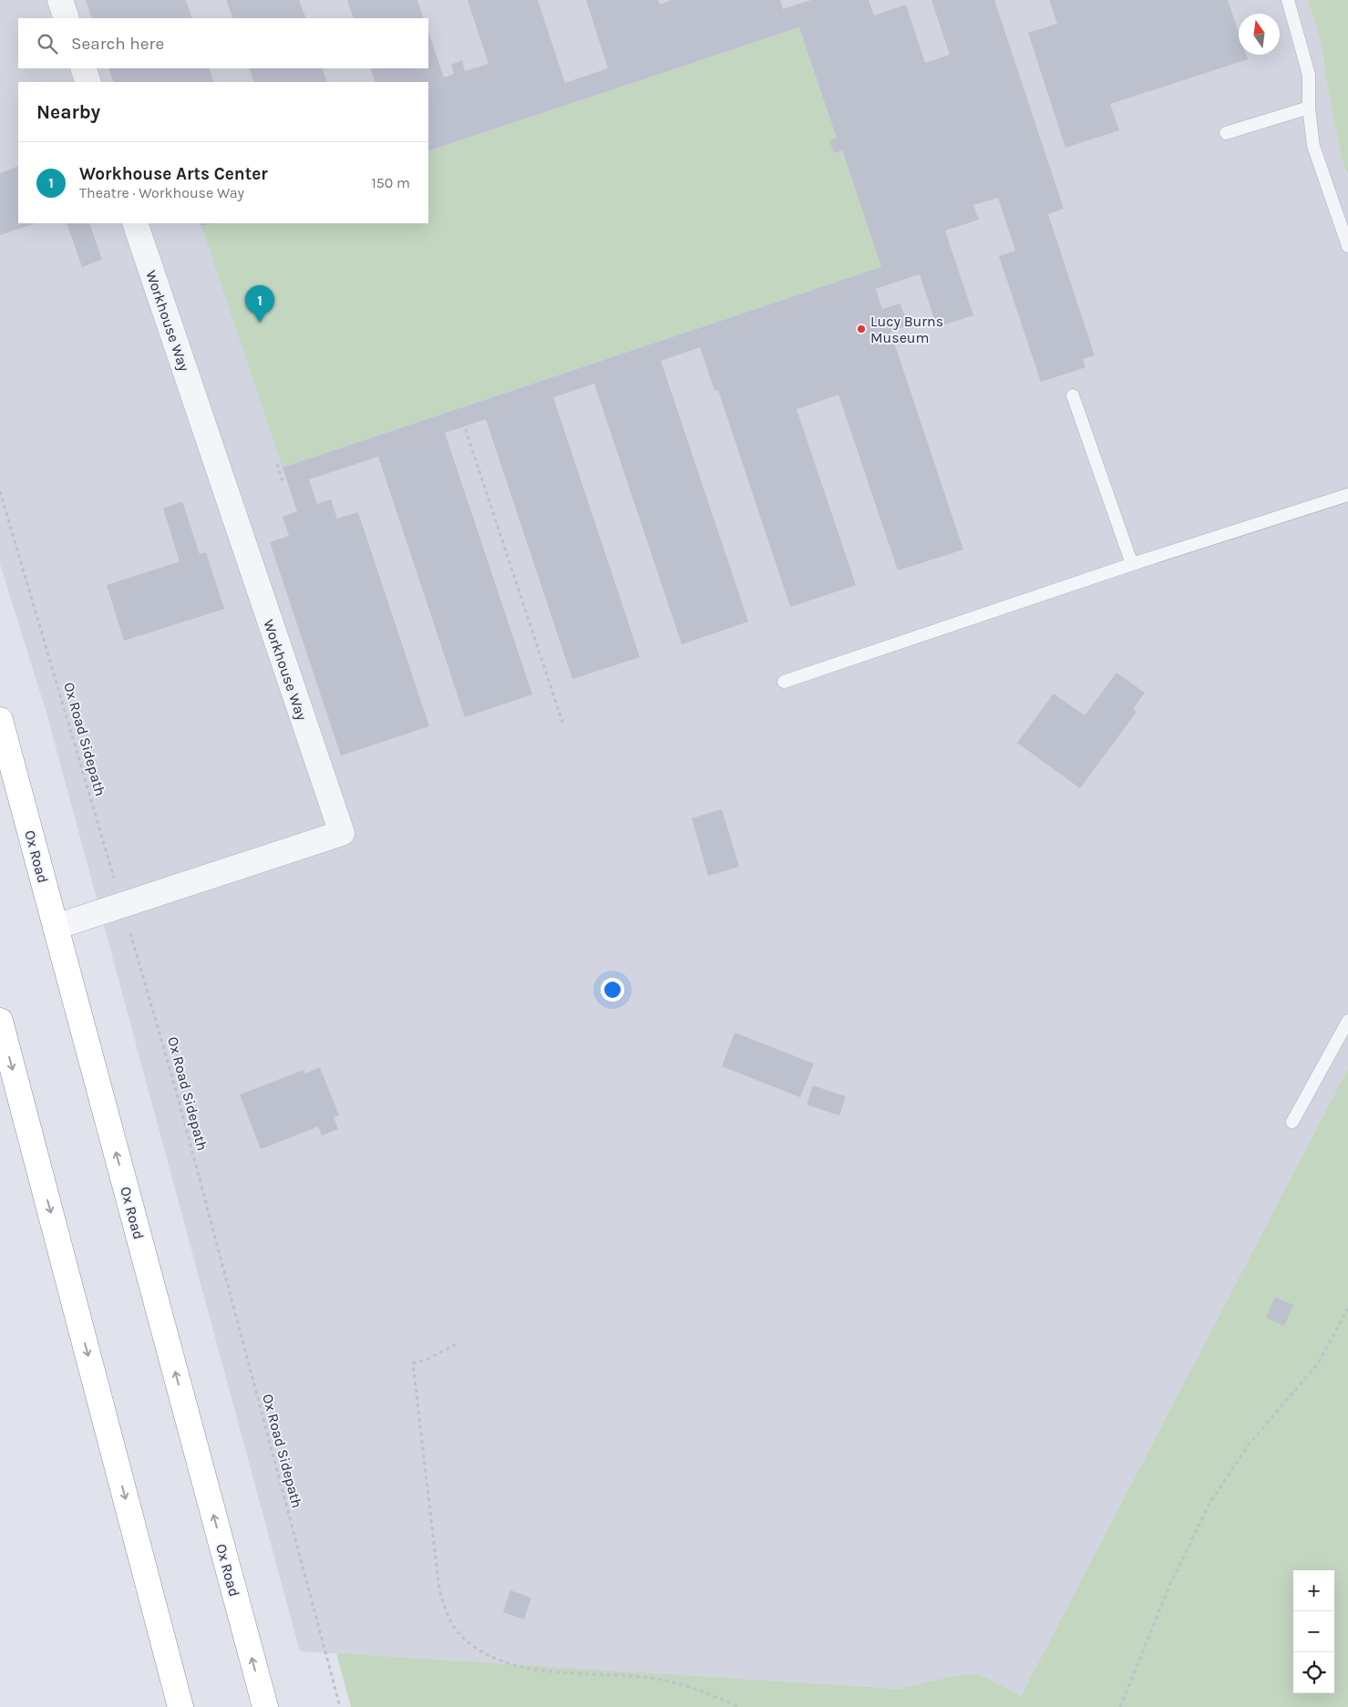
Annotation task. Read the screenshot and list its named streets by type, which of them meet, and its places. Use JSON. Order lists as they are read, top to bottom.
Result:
{
  "streets": {
    "highway": ["Ox Road"],
    "street": ["Workhouse Way"],
    "path": ["Ox Road Sidepath"]
  },
  "crossings": [
    ["Workhouse Way", "Ox Road Sidepath"],
    ["Workhouse Way", "Ox Road"]
  ],
  "places": ["Lucy Burns Museum"],
  "north": "top",
  "page": {
    "search": "Search here",
    "heading": "Nearby",
    "list": [
      {
        "mark": "1",
        "name": "Workhouse Arts Center",
        "note": "Theatre · Workhouse Way",
        "value": "150 m"
      }
    ],
    "pins": "1",
    "map_buttons": ["+", "−"]
  }
}
